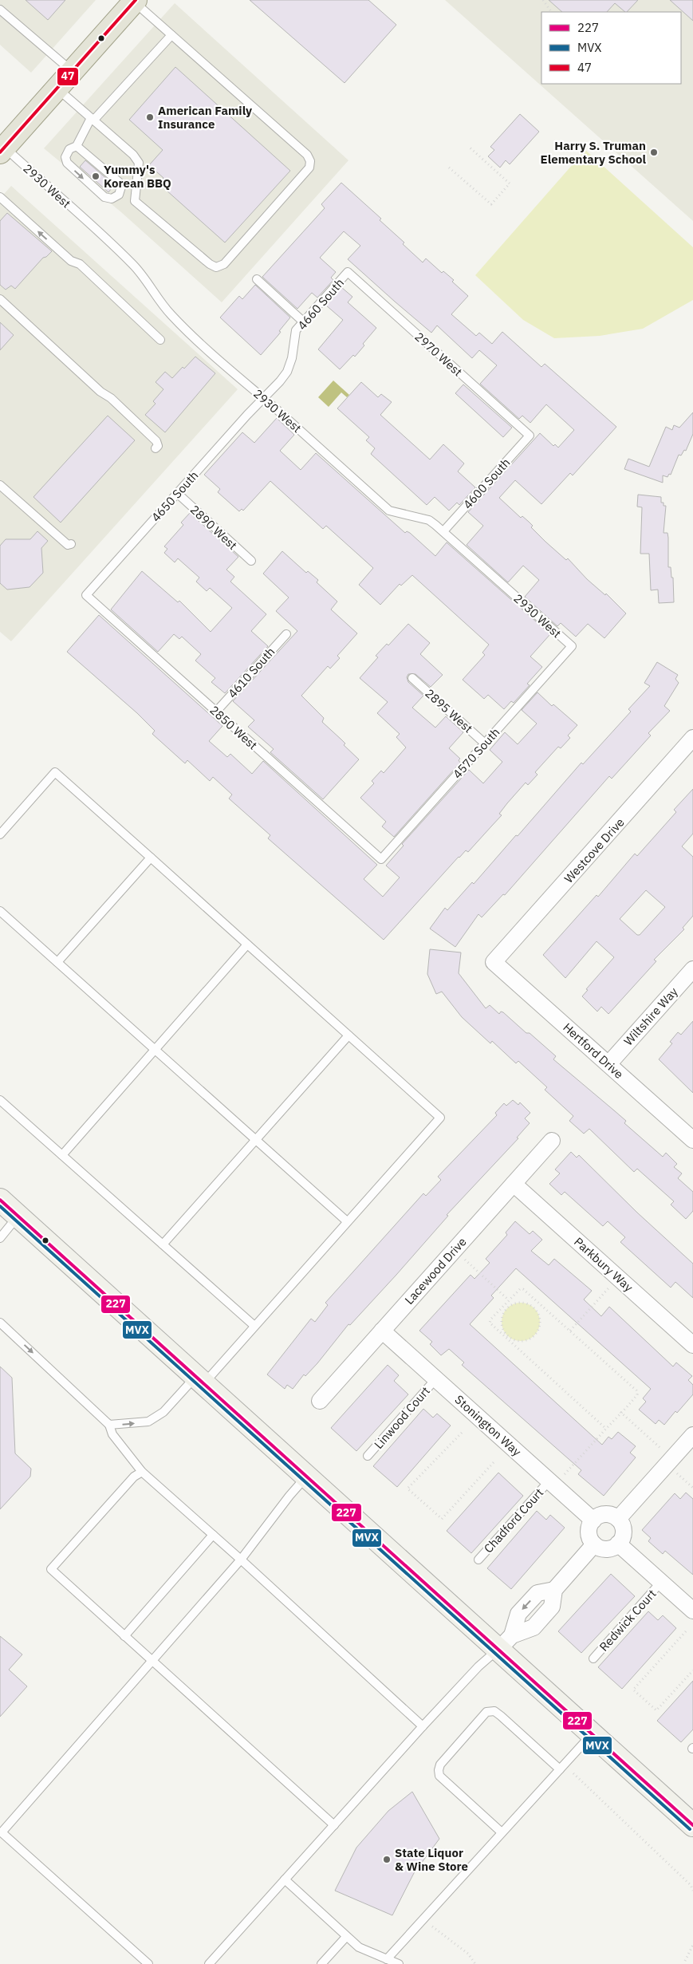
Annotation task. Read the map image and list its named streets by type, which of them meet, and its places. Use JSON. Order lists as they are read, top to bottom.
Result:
{
  "streets": {
    "street": [
      "Westcove Drive",
      "Wiltshire Way",
      "Hertford Drive",
      "Parkbury Way",
      "Lacewood Drive",
      "Stonington Way"
    ],
    "lane": [
      "2930 West",
      "4660 South",
      "2970 West",
      "4600 South",
      "4650 South",
      "2890 West",
      "4610 South",
      "2895 West",
      "2850 West",
      "4570 South",
      "Linwood Court",
      "Chadford Court",
      "Redwick Court"
    ]
  },
  "crossings": [
    ["2930 West", "4660 South"],
    ["2930 West", "4600 South"],
    ["2930 West", "4650 South"],
    ["2930 West", "4570 South"],
    ["4660 South", "2970 West"],
    ["4660 South", "4650 South"],
    ["2970 West", "4600 South"],
    ["4650 South", "2890 West"],
    ["4650 South", "2850 West"],
    ["4610 South", "2850 West"],
    ["2895 West", "4570 South"],
    ["2850 West", "4570 South"],
    ["Westcove Drive", "Hertford Drive"],
    ["Wiltshire Way", "Hertford Drive"],
    ["Parkbury Way", "Lacewood Drive"],
    ["Lacewood Drive", "Stonington Way"],
    ["Linwood Court", "Stonington Way"],
    ["Stonington Way", "Chadford Court"]
  ],
  "places": [
    "American Family Insurance",
    "Harry S. Truman Elementary School",
    "Yummy's Korean BBQ",
    "State Liquor & Wine Store"
  ],
  "lines": ["transit line 47", "transit line 227", "transit line MVX"],
  "legend": ["227", "MVX", "47"]
}
